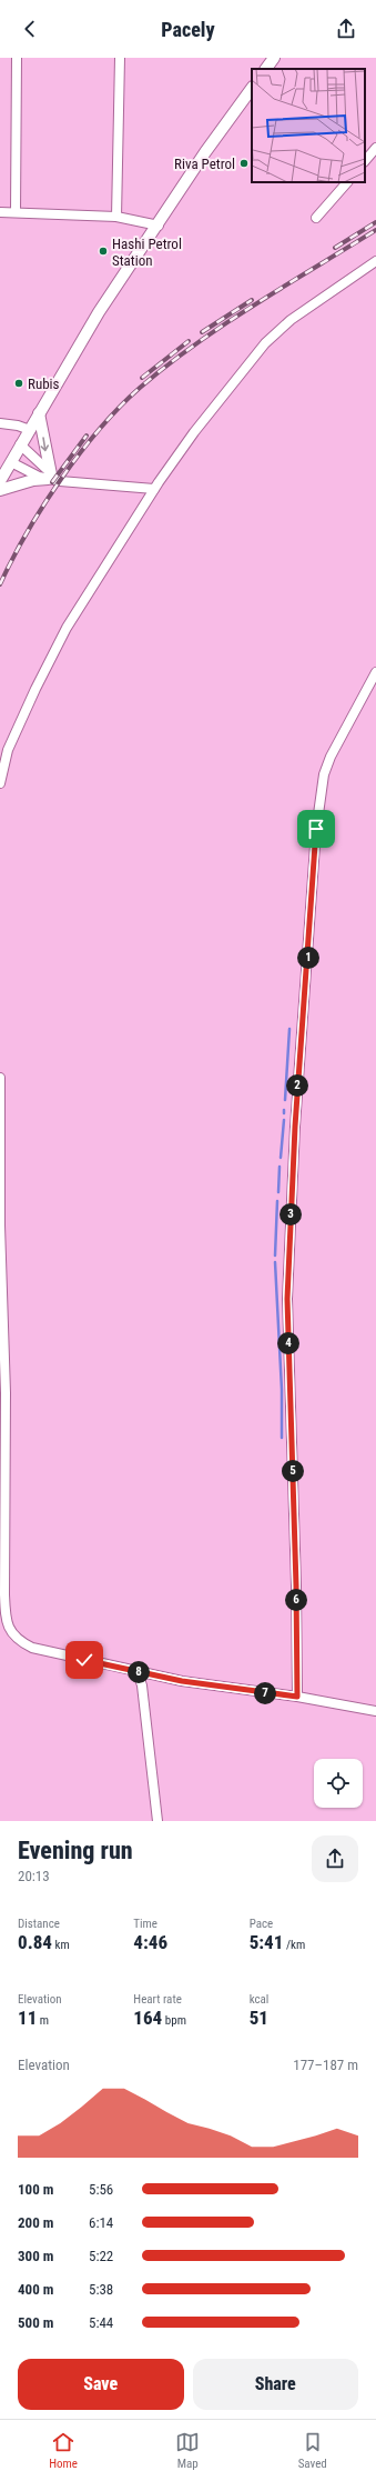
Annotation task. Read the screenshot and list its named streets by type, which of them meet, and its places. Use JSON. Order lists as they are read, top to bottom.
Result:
{
  "places": ["Riva Petrol", "Hashi Petrol Station", "Rubis"],
  "page": {
    "header": "Pacely",
    "pins": [
      "1",
      "2",
      "3",
      "4",
      "5",
      "6",
      "8",
      "7"
    ],
    "heading": ["Evening run", "20:13"],
    "stats": [
      ["Distance", "0.84 km"],
      ["Time", "4:46"],
      ["Pace", "5:41 /km"],
      ["Elevation", "11 m"],
      ["Heart rate", "164 bpm"],
      ["kcal", "51"]
    ],
    "chart": ["Elevation", "177–187 m"],
    "list": [
      {
        "name": "100 m",
        "note": "5:56"
      },
      {
        "name": "200 m",
        "note": "6:14"
      },
      {
        "name": "300 m",
        "note": "5:22"
      },
      {
        "name": "400 m",
        "note": "5:38"
      },
      {
        "name": "500 m",
        "note": "5:44"
      }
    ],
    "buttons": ["Save", "Share"],
    "tabs": ["Home", "Map", "Saved"]
  }
}
